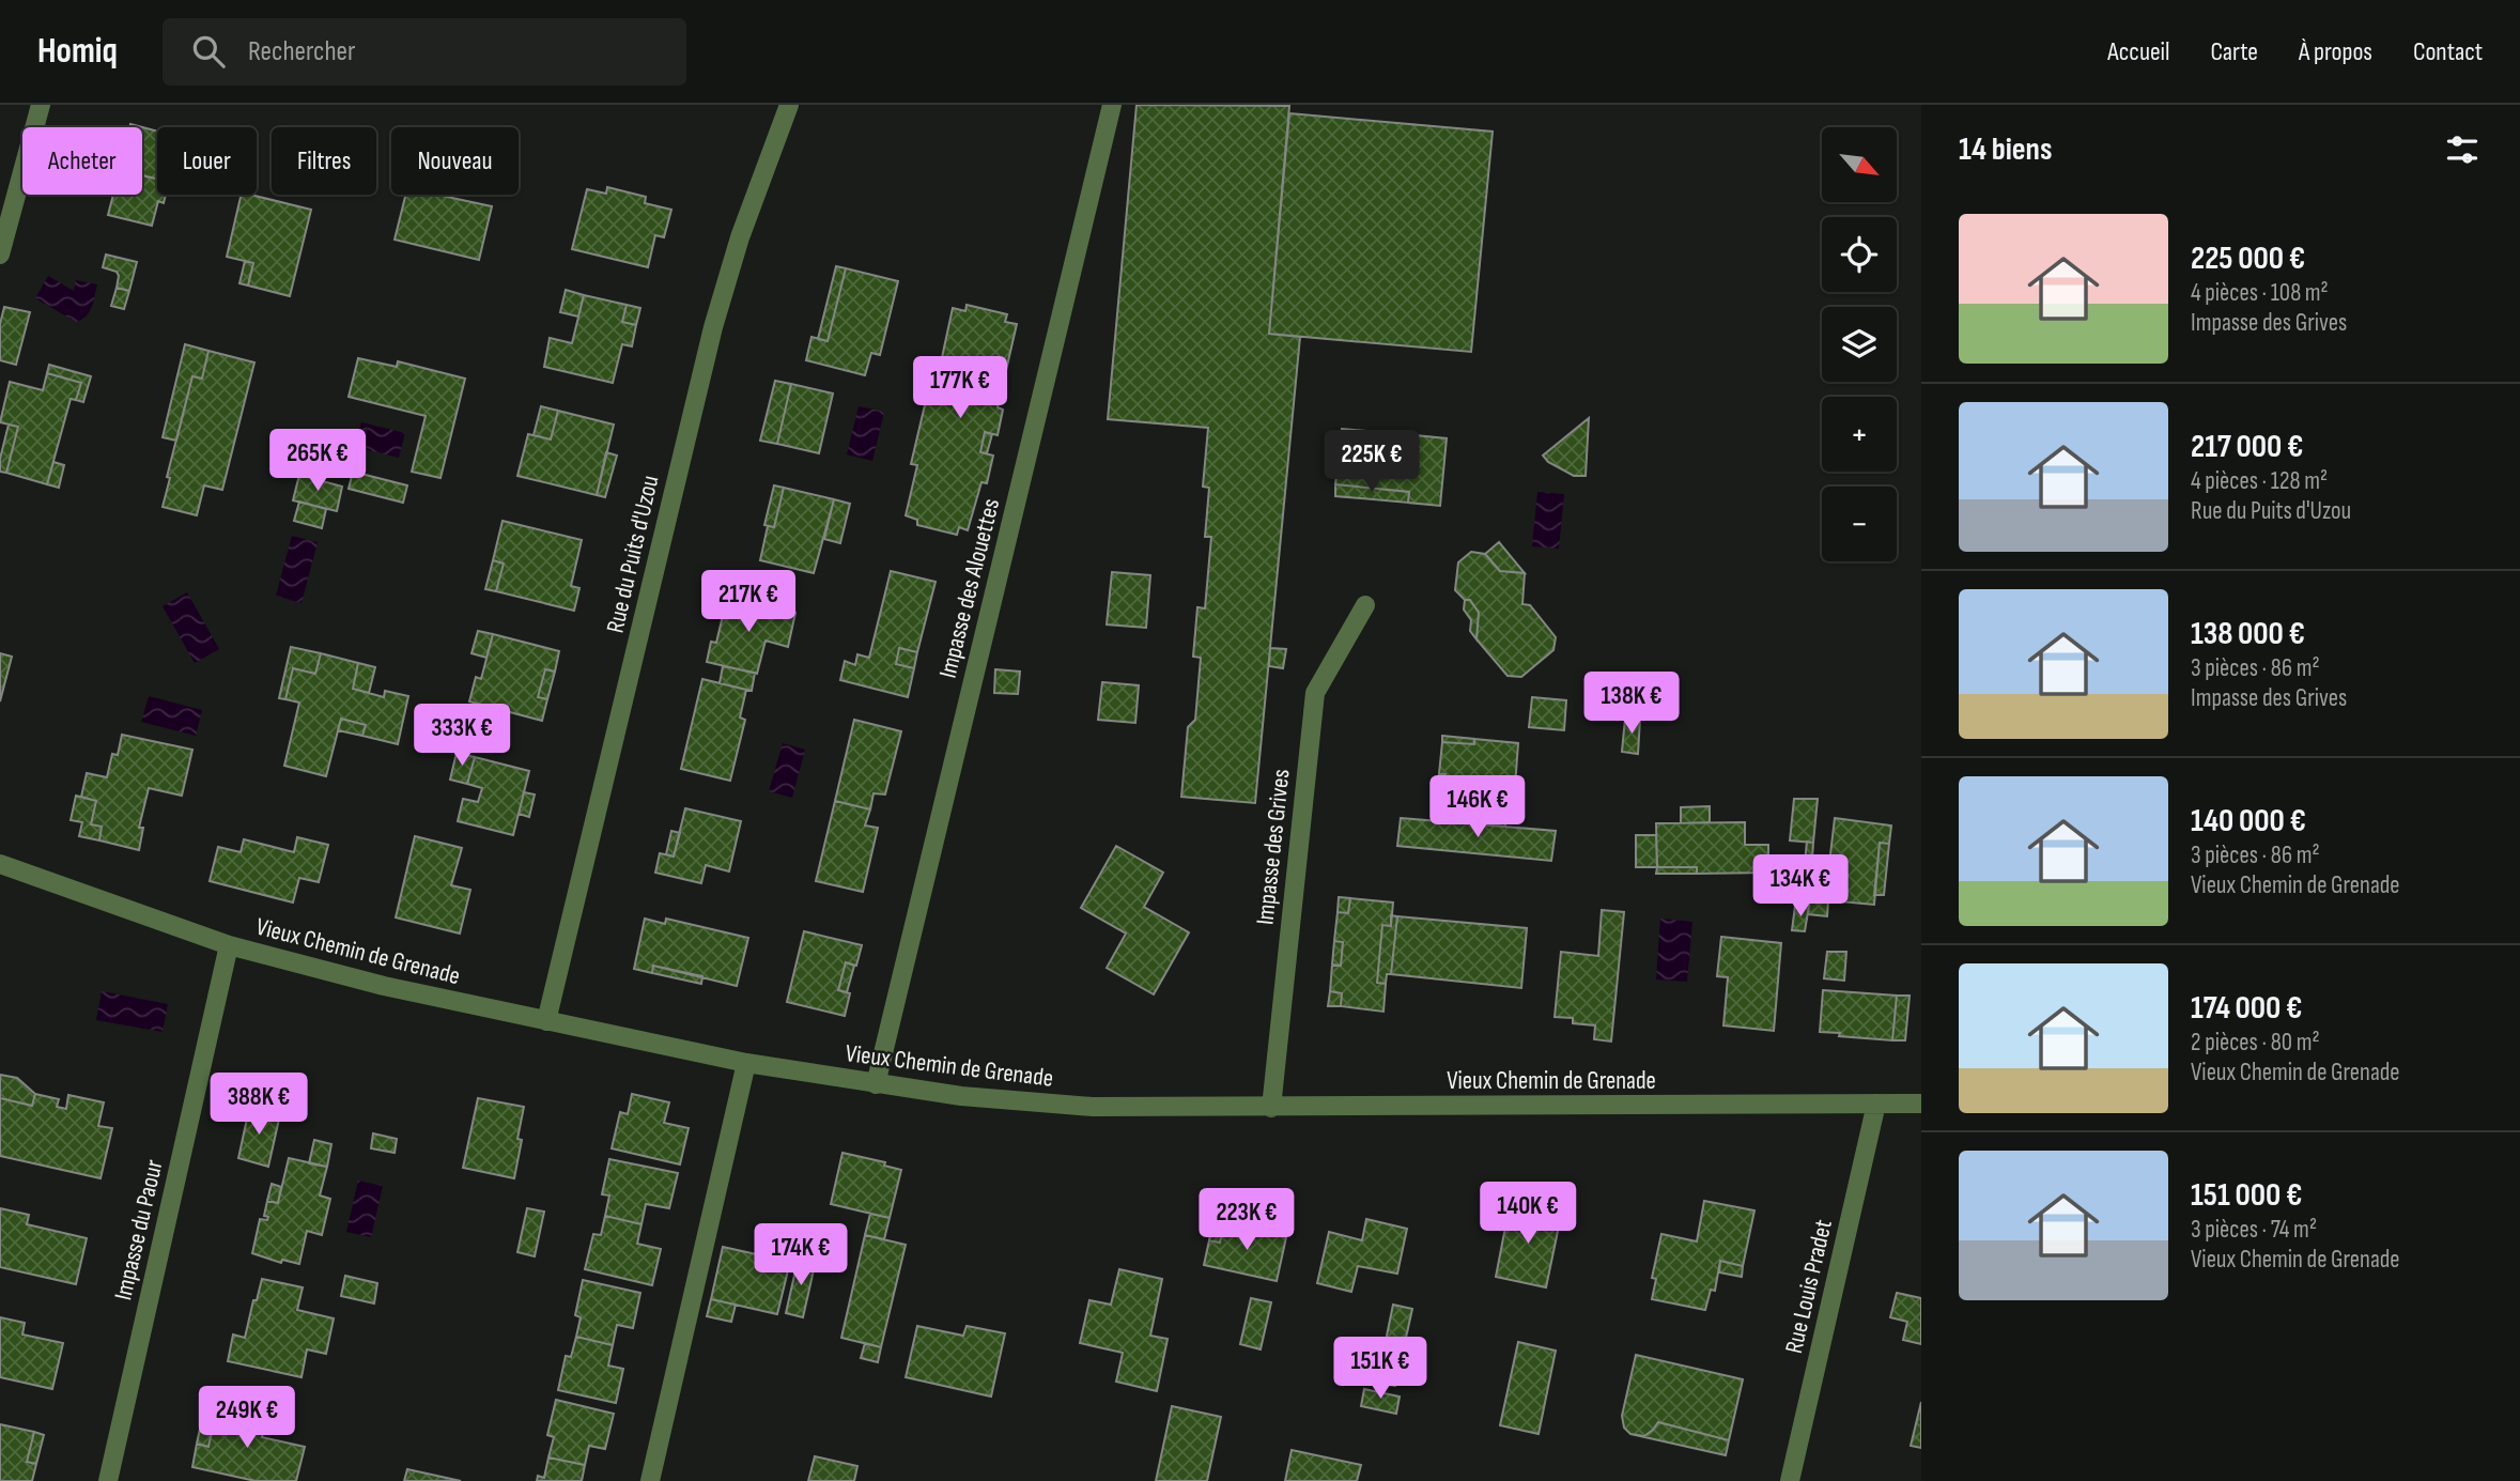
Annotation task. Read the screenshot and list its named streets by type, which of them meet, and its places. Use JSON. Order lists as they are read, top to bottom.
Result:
{
  "streets": {
    "street": [
      "Rue du Puits d'Uzou",
      "Impasse des Alouettes",
      "Impasse des Grives",
      "Vieux Chemin de Grenade",
      "Impasse du Paour",
      "Rue Louis Pradet"
    ]
  },
  "crossings": [
    ["Rue du Puits d'Uzou", "Vieux Chemin de Grenade"],
    ["Impasse des Alouettes", "Vieux Chemin de Grenade"],
    ["Impasse des Grives", "Vieux Chemin de Grenade"],
    ["Vieux Chemin de Grenade", "Impasse du Paour"],
    ["Vieux Chemin de Grenade", "Rue Louis Pradet"]
  ],
  "north": "bottom right",
  "page": {
    "header": "Homiq",
    "search": "Rechercher",
    "nav": [
      "Accueil",
      "Carte",
      "À propos",
      "Contact"
    ],
    "heading": "14 biens",
    "map_buttons": ["+", "−"],
    "chip": [
      "Acheter",
      "Louer",
      "Filtres",
      "Nouveau"
    ],
    "list": [
      {
        "name": "225 000 €",
        "note": "4 pièces · 108 m² · Impasse des Grives"
      },
      {
        "name": "217 000 €",
        "note": "4 pièces · 128 m² · Rue du Puits d'Uzou"
      },
      {
        "name": "138 000 €",
        "note": "3 pièces · 86 m² · Impasse des Grives"
      },
      {
        "name": "140 000 €",
        "note": "3 pièces · 86 m² · Vieux Chemin de Grenade"
      },
      {
        "name": "174 000 €",
        "note": "2 pièces · 80 m² · Vieux Chemin de Grenade"
      },
      {
        "name": "151 000 €",
        "note": "3 pièces · 74 m² · Vieux Chemin de Grenade"
      }
    ],
    "price": [
      "177K €",
      "265K €",
      "225K €",
      "217K €",
      "138K €",
      "333K €",
      "146K €",
      "134K €",
      "388K €",
      "140K €",
      "223K €",
      "174K €",
      "151K €",
      "249K €"
    ]
  }
}
